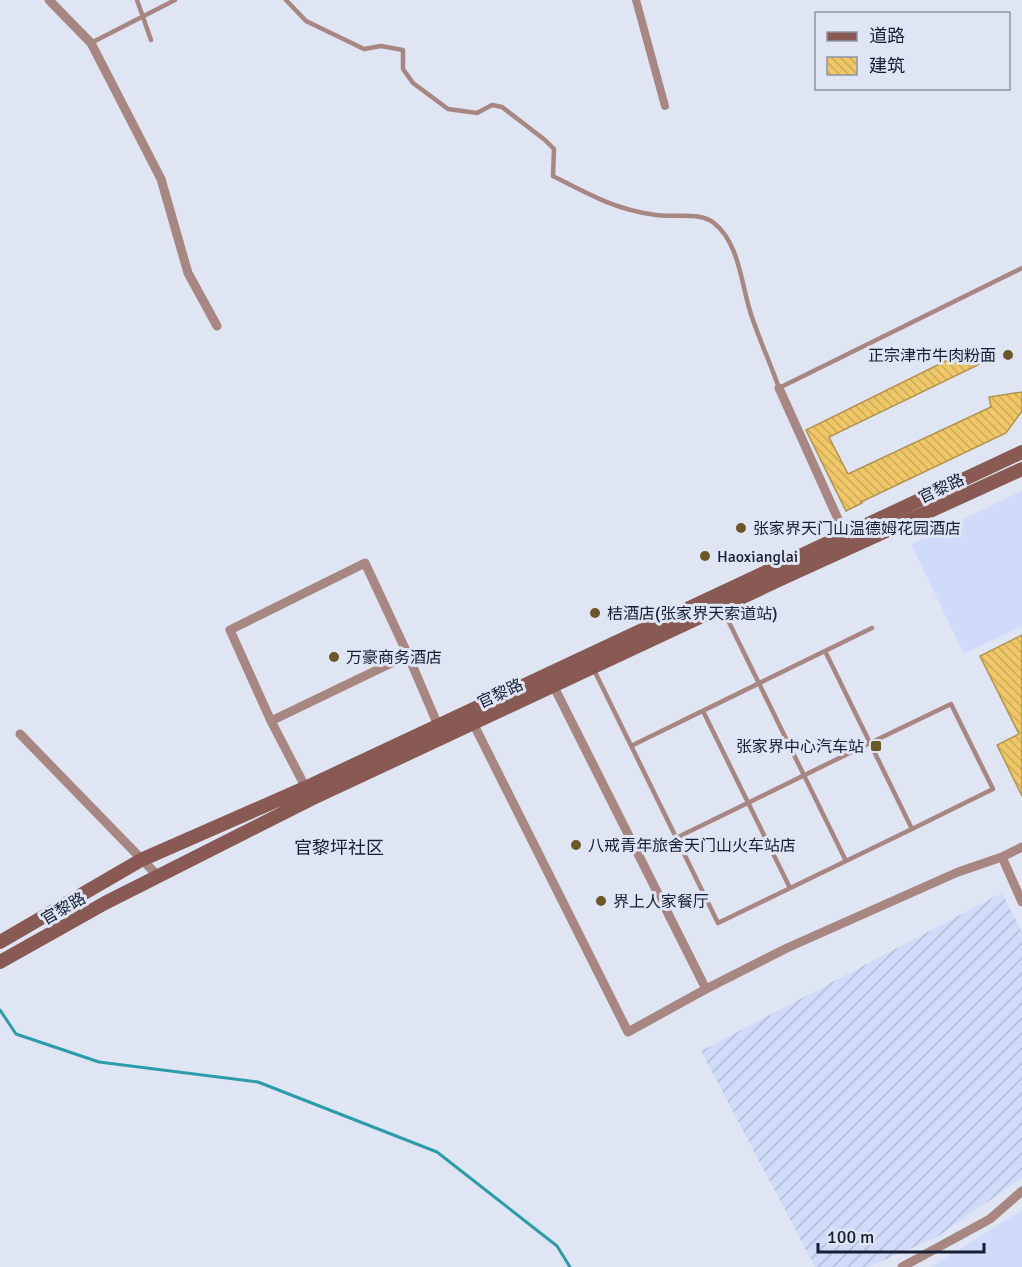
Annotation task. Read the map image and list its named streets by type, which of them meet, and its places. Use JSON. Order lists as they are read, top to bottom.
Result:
{
  "streets": {
    "main road": ["官黎路"]
  },
  "districts": ["官黎坪社区"],
  "places": {
    "other": [
      "正宗津市牛肉粉面",
      "张家界天门山温德姆花园酒店",
      "Haoxianglai",
      "桔酒店(张家界天索道站)",
      "万豪商务酒店",
      "八戒青年旅舍天门山火车站店",
      "界上人家餐厅"
    ],
    "transit": ["张家界中心汽车站"]
  },
  "legend": ["道路", "建筑"],
  "scale_bar": "100 m"
}
